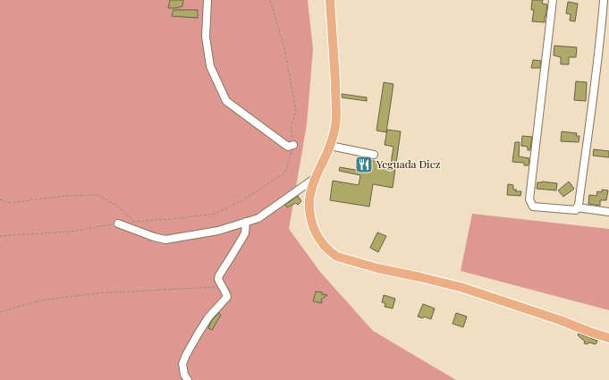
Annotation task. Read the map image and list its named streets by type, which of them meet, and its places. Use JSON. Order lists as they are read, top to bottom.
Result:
{
  "places": {
    "restaurant": ["Yeguada Diez"]
  }
}
